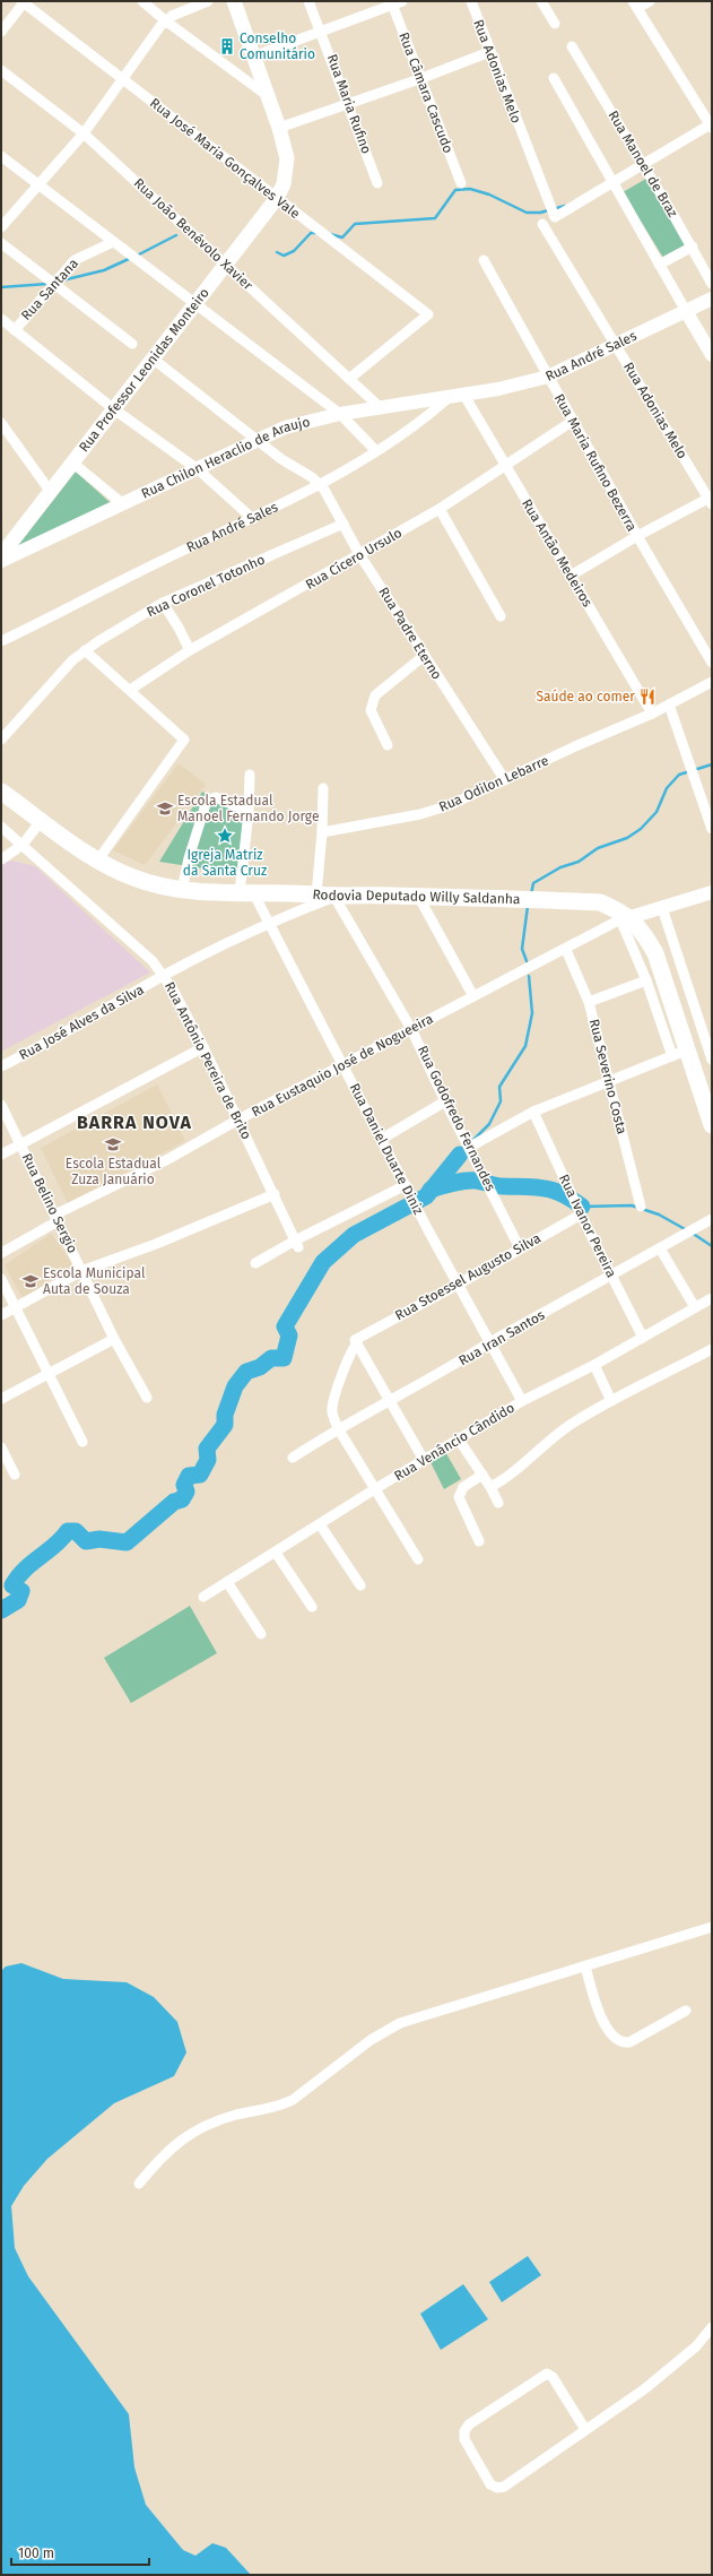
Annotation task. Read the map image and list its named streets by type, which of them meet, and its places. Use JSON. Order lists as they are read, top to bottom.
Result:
{
  "streets": {
    "main road": ["Rua Professor Leonidas Monteiro", "Rodovia Deputado Willy Saldanha"],
    "street": [
      "Rua Adonias Melo",
      "Rua Câmara Cascudo",
      "Rua Maria Rufino",
      "Rua José Maria Gonçalves Vale",
      "Rua Manoel de Braz",
      "Rua João Benévolo Xavier",
      "Rua Santana",
      "Rua André Sales",
      "Rua Chilon Heraclio de Araujo",
      "Rua Maria Rufino Bezerra",
      "Rua Antão Medeiros",
      "Rua Cícero Ursulo",
      "Rua Coronel Totonho",
      "Rua Padre Eterno",
      "Rua Odilon Lebarre",
      "Rua José Alves da Silva",
      "Rua Antônio Pereira de Brito",
      "Rua Eustaquio José de Nogueeira",
      "Rua Severino Costa",
      "Rua Godofredo Fernandes",
      "Rua Daniel Duarte Diniz",
      "Rua Belino Sergio",
      "Rua Ivanor Pereira",
      "Rua Stoessel Augusto Silva",
      "Rua Iran Santos",
      "Rua Venâncio Cândido"
    ]
  },
  "crossings": [
    ["Rua Adonias Melo", "Rua André Sales"],
    ["Rua José Maria Gonçalves Vale", "Rua João Benévolo Xavier"],
    ["Rua José Maria Gonçalves Vale", "Rua Professor Leonidas Monteiro"],
    ["Rua João Benévolo Xavier", "Rua Professor Leonidas Monteiro"],
    ["Rua João Benévolo Xavier", "Rua Chilon Heraclio de Araujo"],
    ["Rua André Sales", "Rua Chilon Heraclio de Araujo"],
    ["Rua André Sales", "Rua Maria Rufino Bezerra"],
    ["Rua André Sales", "Rua Antão Medeiros"],
    ["Rua André Sales", "Rua Padre Eterno"],
    ["Rua Professor Leonidas Monteiro", "Rua Chilon Heraclio de Araujo"],
    ["Rua Chilon Heraclio de Araujo", "Rua Antão Medeiros"],
    ["Rua Maria Rufino Bezerra", "Rua Cícero Ursulo"],
    ["Rua Antão Medeiros", "Rua Cícero Ursulo"],
    ["Rua Antão Medeiros", "Rua Odilon Lebarre"],
    ["Rua Cícero Ursulo", "Rua Padre Eterno"],
    ["Rua Coronel Totonho", "Rua Padre Eterno"],
    ["Rua Padre Eterno", "Rua Odilon Lebarre"],
    ["Rodovia Deputado Willy Saldanha", "Rua José Alves da Silva"],
    ["Rodovia Deputado Willy Saldanha", "Rua Eustaquio José de Nogueeira"],
    ["Rodovia Deputado Willy Saldanha", "Rua Godofredo Fernandes"],
    ["Rodovia Deputado Willy Saldanha", "Rua Daniel Duarte Diniz"],
    ["Rua José Alves da Silva", "Rua Antônio Pereira de Brito"],
    ["Rua José Alves da Silva", "Rua Godofredo Fernandes"],
    ["Rua José Alves da Silva", "Rua Daniel Duarte Diniz"],
    ["Rua Antônio Pereira de Brito", "Rua Eustaquio José de Nogueeira"],
    ["Rua Eustaquio José de Nogueeira", "Rua Severino Costa"],
    ["Rua Eustaquio José de Nogueeira", "Rua Godofredo Fernandes"],
    ["Rua Eustaquio José de Nogueeira", "Rua Daniel Duarte Diniz"],
    ["Rua Eustaquio José de Nogueeira", "Rua Belino Sergio"],
    ["Rua Godofredo Fernandes", "Rua Stoessel Augusto Silva"],
    ["Rua Daniel Duarte Diniz", "Rua Stoessel Augusto Silva"],
    ["Rua Daniel Duarte Diniz", "Rua Iran Santos"],
    ["Rua Daniel Duarte Diniz", "Rua Venâncio Cândido"],
    ["Rua Ivanor Pereira", "Rua Stoessel Augusto Silva"],
    ["Rua Ivanor Pereira", "Rua Iran Santos"],
    ["Rua Ivanor Pereira", "Rua Venâncio Cândido"]
  ],
  "districts": ["BARRA NOVA"],
  "places": {
    "building": ["Conselho Comunitário"],
    "restaurant": ["Saúde ao comer"],
    "school or university": ["Escola Estadual Manoel Fernando Jorge", "Escola Estadual Zuza Januário", "Escola Municipal Auta de Souza"],
    "place": ["Igreja Matriz da Santa Cruz"]
  },
  "scale_bar": "100 m"
}
